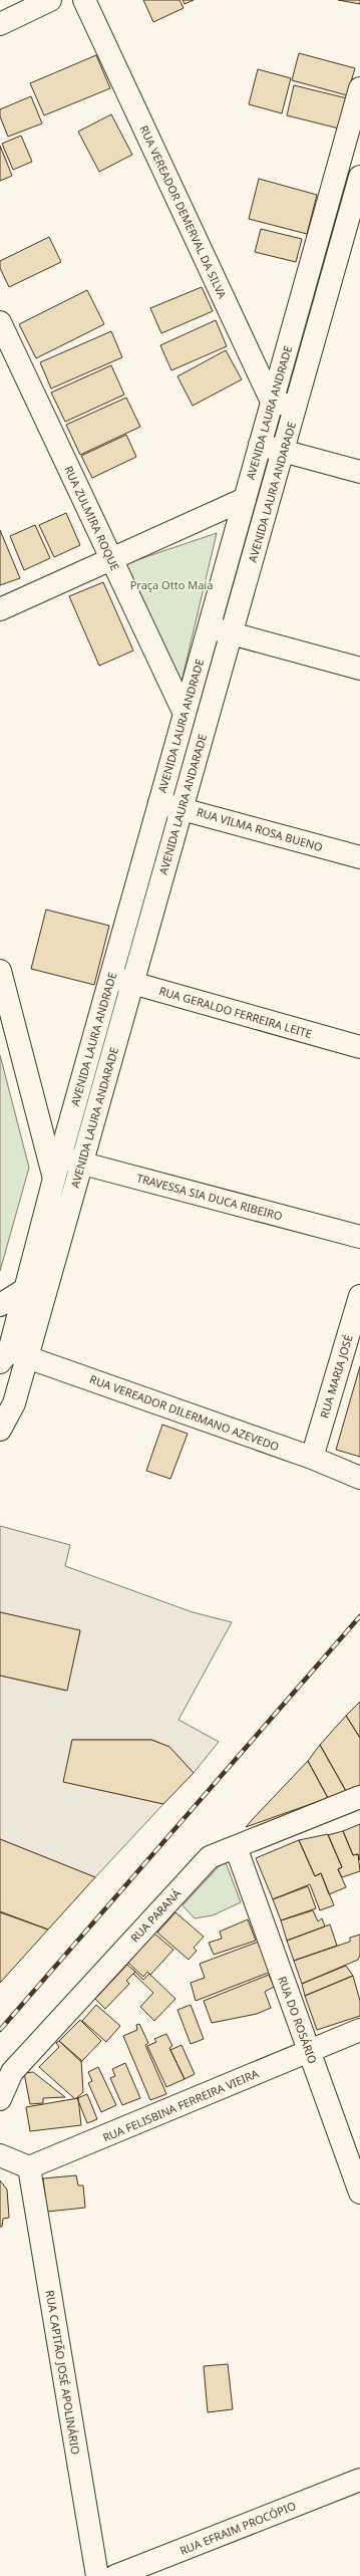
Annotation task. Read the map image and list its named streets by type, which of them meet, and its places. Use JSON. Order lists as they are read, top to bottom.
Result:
{
  "streets": {
    "street": [
      "RUA VEREADOR DEMERVAL DA SILVA",
      "AVENIDA LAURA ANDRADE",
      "AVENIDA LAURA ANDARADE",
      "RUA ZULMIRA ROQUE",
      "RUA VILMA ROSA BUENO",
      "RUA GERALDO FERREIRA LEITE",
      "TRAVESSA SIA DUCA RIBEIRO",
      "RUA MARIA JOSÉ",
      "RUA VEREADOR DILERMANO AZEVEDO",
      "RUA PARANÁ",
      "RUA DO ROSÁRIO",
      "RUA FELISBINA FERREIRA VIEIRA",
      "RUA CAPITÃO JOSÉ APOLINÁRIO",
      "RUA EFRAIM PROCÓPIO"
    ]
  },
  "crossings": [
    ["RUA VEREADOR DEMERVAL DA SILVA", "AVENIDA LAURA ANDRADE"],
    ["AVENIDA LAURA ANDRADE", "AVENIDA LAURA ANDARADE"],
    ["AVENIDA LAURA ANDRADE", "RUA ZULMIRA ROQUE"],
    ["AVENIDA LAURA ANDRADE", "RUA VILMA ROSA BUENO"],
    ["AVENIDA LAURA ANDRADE", "RUA GERALDO FERREIRA LEITE"],
    ["AVENIDA LAURA ANDRADE", "TRAVESSA SIA DUCA RIBEIRO"],
    ["AVENIDA LAURA ANDRADE", "RUA VEREADOR DILERMANO AZEVEDO"],
    ["AVENIDA LAURA ANDARADE", "RUA VILMA ROSA BUENO"],
    ["AVENIDA LAURA ANDARADE", "RUA GERALDO FERREIRA LEITE"],
    ["AVENIDA LAURA ANDARADE", "TRAVESSA SIA DUCA RIBEIRO"],
    ["AVENIDA LAURA ANDARADE", "RUA VEREADOR DILERMANO AZEVEDO"],
    ["RUA MARIA JOSÉ", "RUA VEREADOR DILERMANO AZEVEDO"],
    ["RUA PARANÁ", "RUA DO ROSÁRIO"],
    ["RUA DO ROSÁRIO", "RUA FELISBINA FERREIRA VIEIRA"],
    ["RUA FELISBINA FERREIRA VIEIRA", "RUA CAPITÃO JOSÉ APOLINÁRIO"]
  ],
  "parks": ["Praça Otto Maia"]
}
